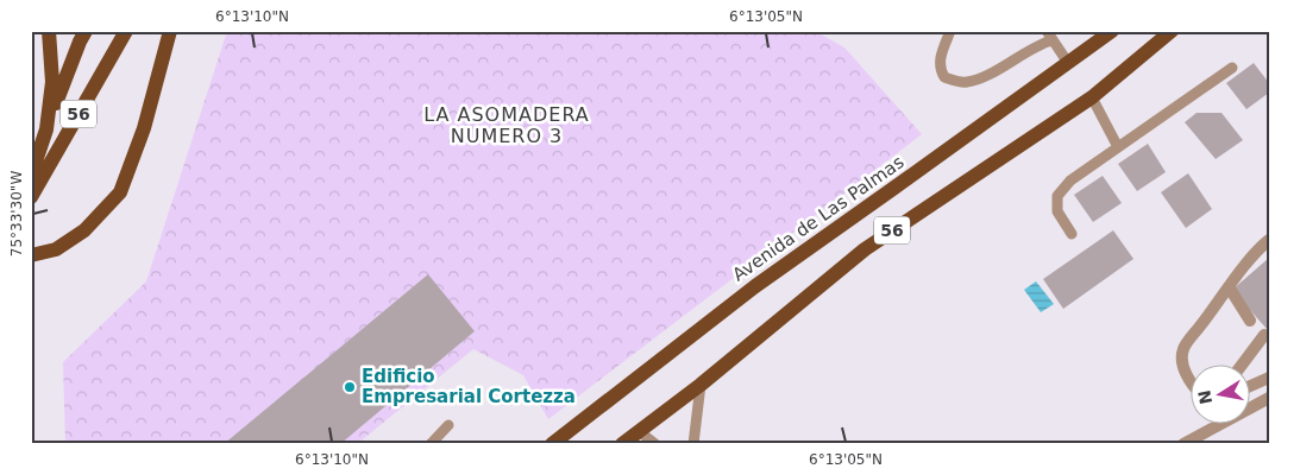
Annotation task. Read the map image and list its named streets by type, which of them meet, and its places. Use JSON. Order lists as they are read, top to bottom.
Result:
{
  "streets": {
    "main road": ["56", "Avenida de Las Palmas"]
  },
  "districts": ["LA ASOMADERA NUMERO 3"],
  "places": ["Edificio Empresarial Cortezza"],
  "north": "left",
  "coordinates": ["6°13'10\"N", "6°13'05\"N", "75°33'30\"W"]
}
